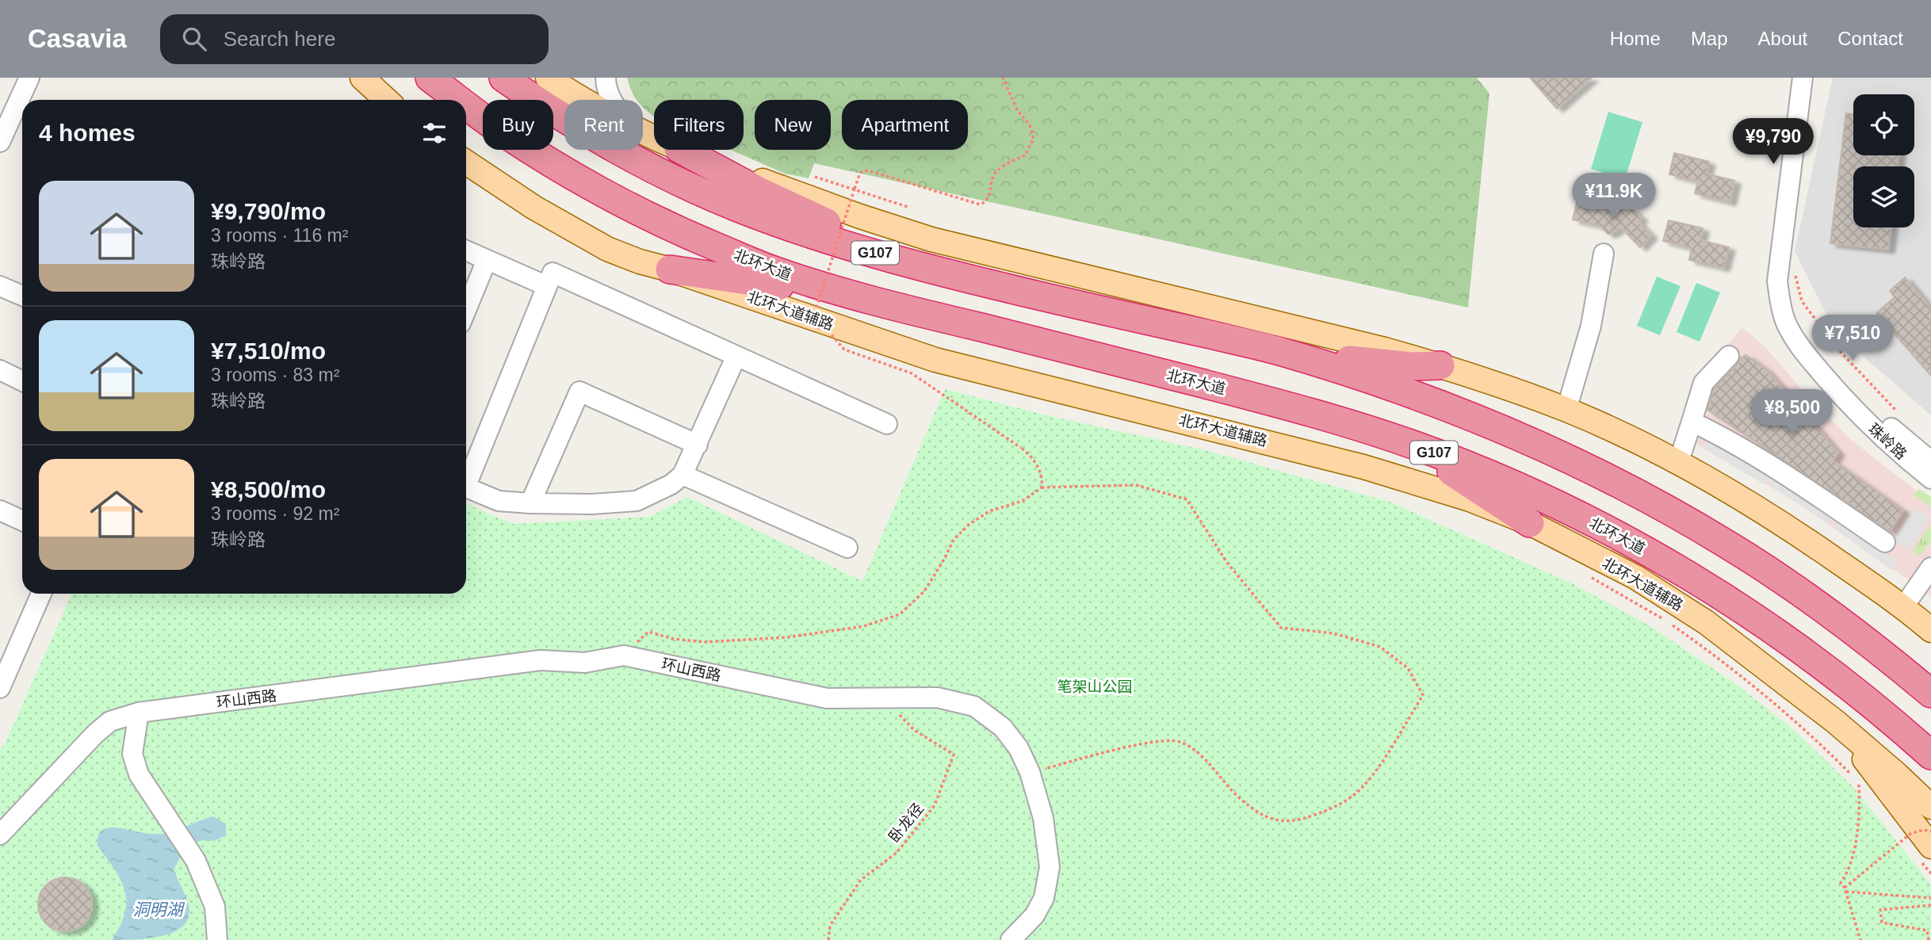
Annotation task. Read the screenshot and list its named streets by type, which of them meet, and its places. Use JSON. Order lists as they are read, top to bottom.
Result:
{
  "streets": {
    "highway": ["G107", "北环大道"],
    "main road": ["北环大道辅路"],
    "street": ["珠岭路", "环山西路"],
    "path": ["卧龙径"]
  },
  "crossings": [
    ["环山西路", "卧龙径"]
  ],
  "water": ["洞明湖"],
  "parks": ["笔架山公园"],
  "page": {
    "header": "Casavia",
    "search": "Search here",
    "nav": [
      "Home",
      "Map",
      "About",
      "Contact"
    ],
    "chip": [
      "Buy",
      "Rent",
      "Filters",
      "New",
      "Apartment"
    ],
    "heading": "4 homes",
    "price": [
      "¥9,790",
      "¥11.9K",
      "¥7,510",
      "¥8,500"
    ],
    "list": [
      {
        "name": "¥9,790/mo",
        "note": "3 rooms · 116 m² · 珠岭路"
      },
      {
        "name": "¥7,510/mo",
        "note": "3 rooms · 83 m² · 珠岭路"
      },
      {
        "name": "¥8,500/mo",
        "note": "3 rooms · 92 m² · 珠岭路"
      }
    ]
  }
}
